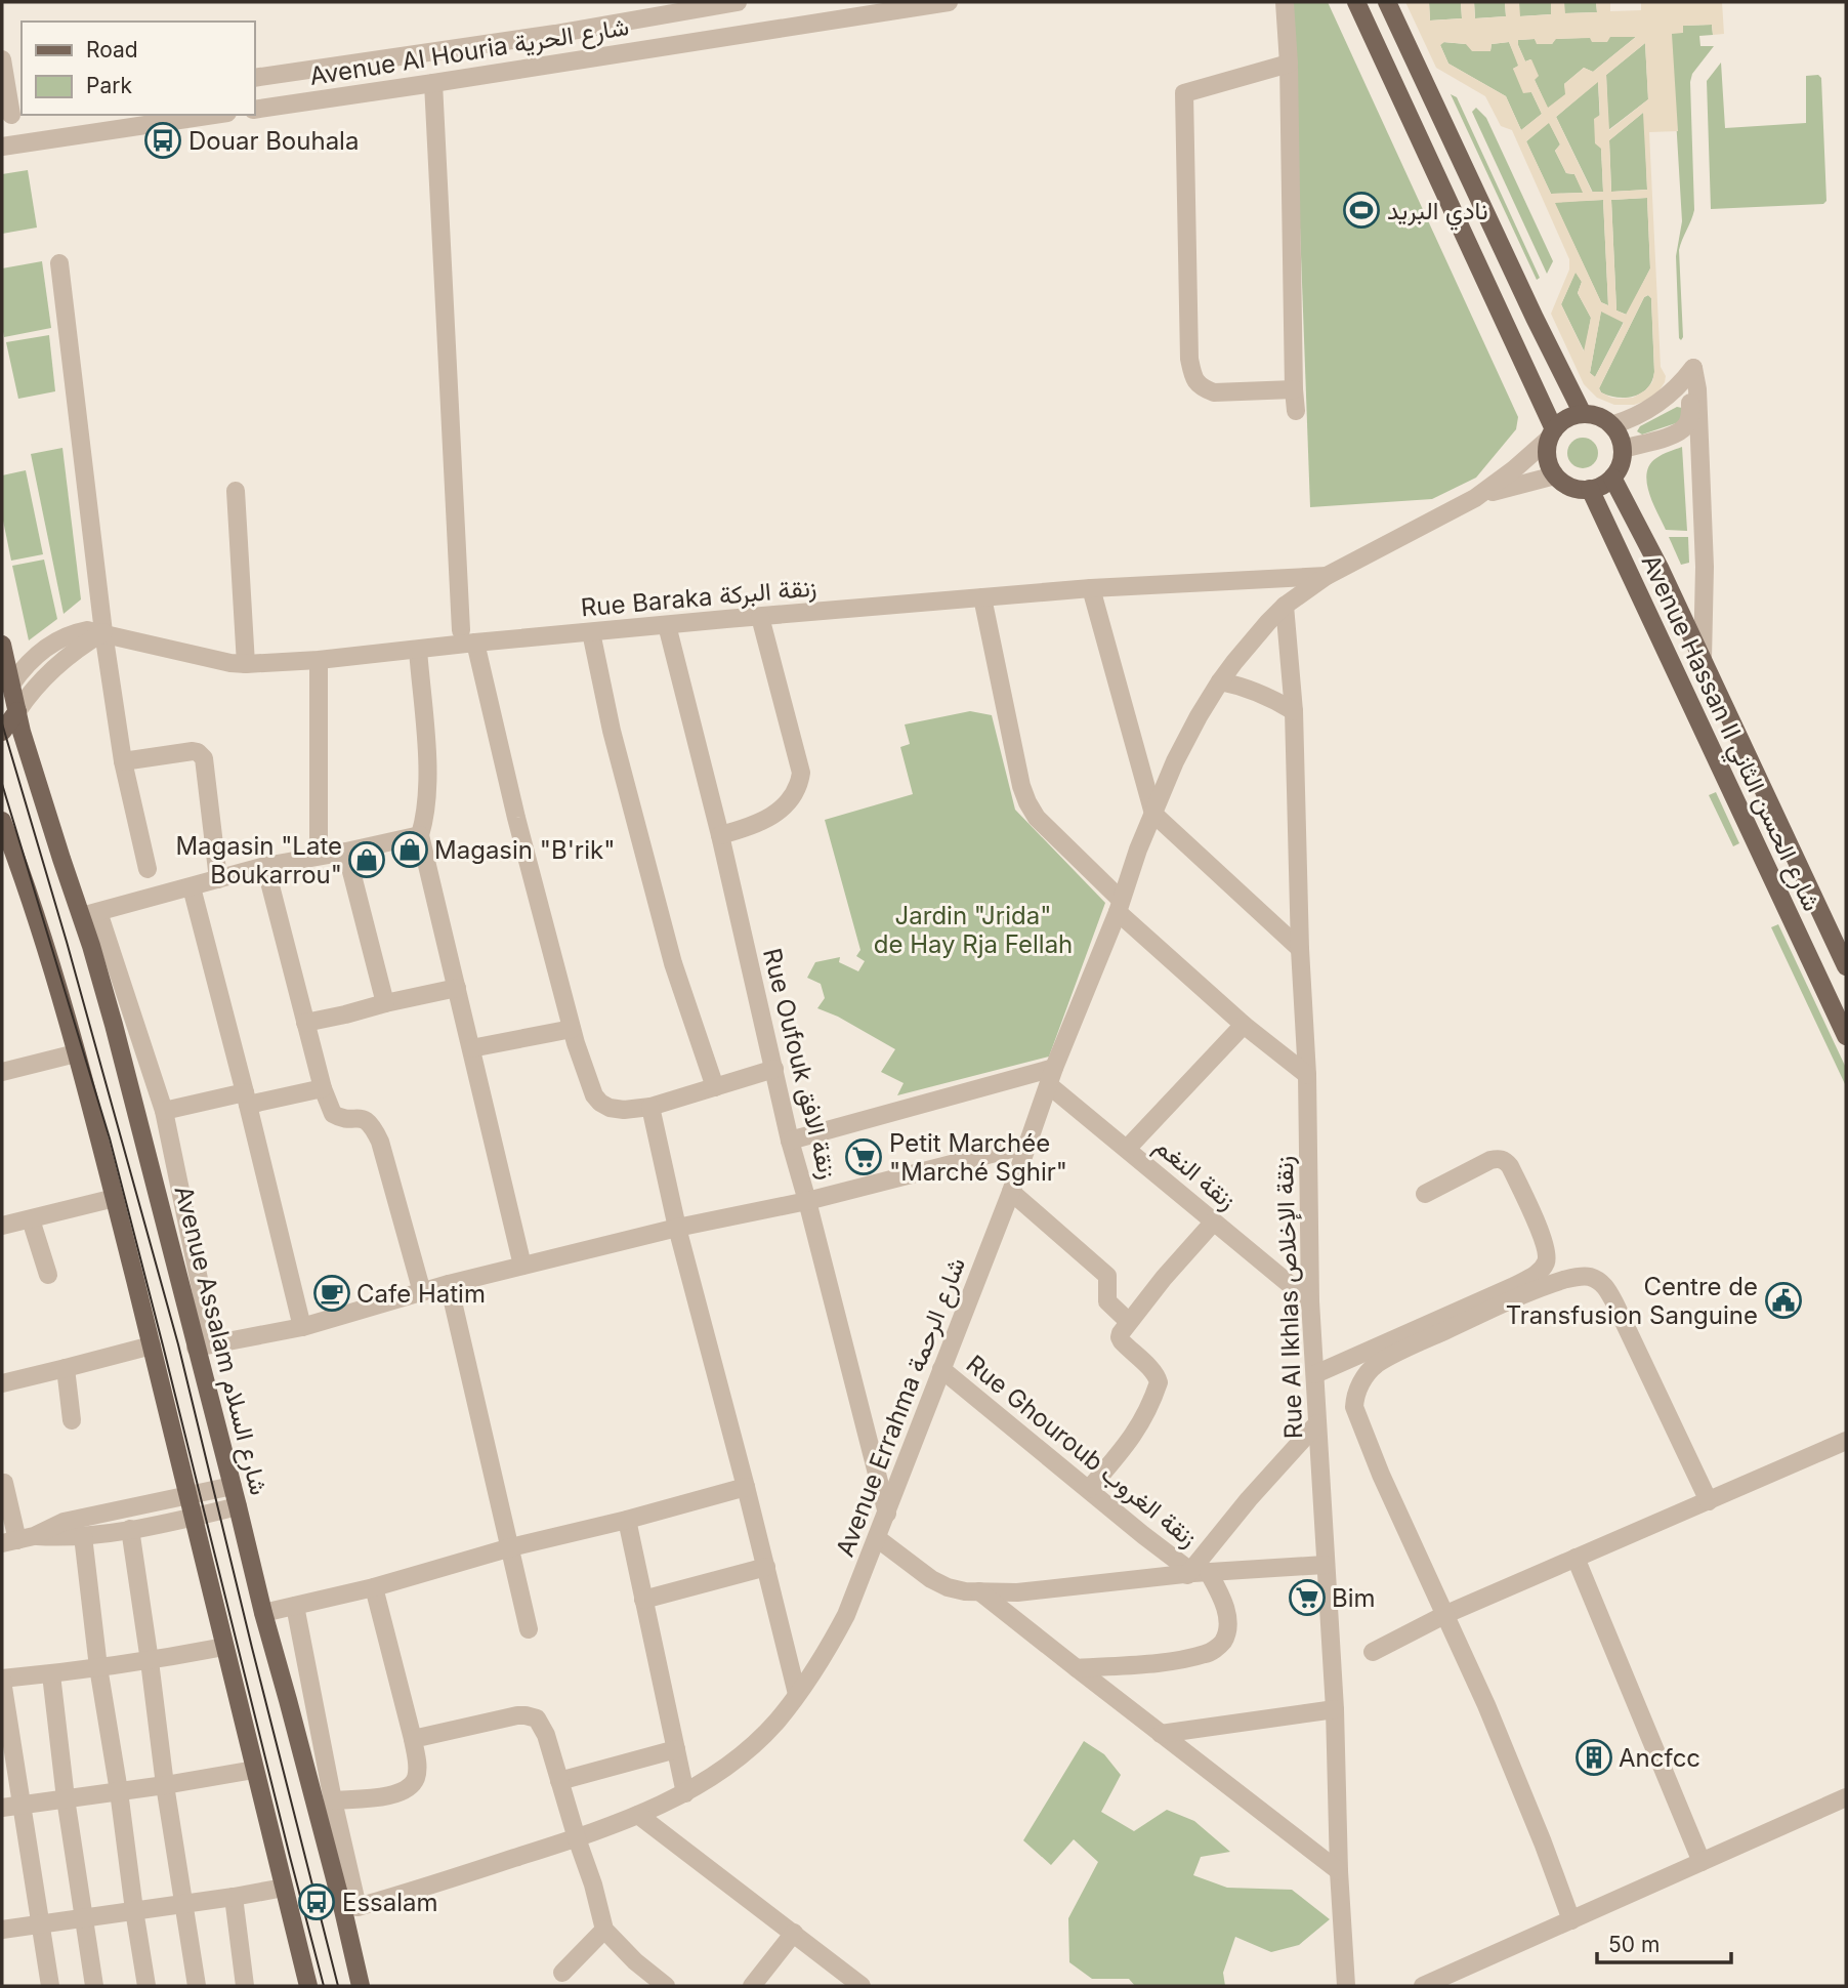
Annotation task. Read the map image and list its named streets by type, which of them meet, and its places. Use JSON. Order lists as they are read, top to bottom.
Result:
{
  "streets": {
    "main road": ["Avenue Hassan II شارع الحسن الثاني", "Avenue Assalam شارع السلام"],
    "street": [
      "Avenue Al Houria شارع الحرية",
      "Rue Baraka زنقة البركة",
      "Rue Oufouk زنقة الافق",
      "زنقة النغم",
      "Rue Al Ikhlas زنقة الإخلاص",
      "Avenue Errahma شارع الرحمة",
      "Rue Ghouroub زنقة الغروب"
    ]
  },
  "crossings": [
    ["Rue Baraka زنقة البركة", "Rue Oufouk زنقة الافق"],
    ["Rue Baraka زنقة البركة", "Avenue Assalam شارع السلام"],
    ["Rue Baraka زنقة البركة", "Avenue Errahma شارع الرحمة"],
    ["Avenue Hassan II شارع الحسن الثاني", "Avenue Errahma شارع الرحمة"],
    ["Rue Oufouk زنقة الافق", "Avenue Errahma شارع الرحمة"],
    ["زنقة النغم", "Rue Al Ikhlas زنقة الإخلاص"],
    ["زنقة النغم", "Avenue Errahma شارع الرحمة"],
    ["Rue Al Ikhlas زنقة الإخلاص", "Avenue Errahma شارع الرحمة"],
    ["Avenue Assalam شارع السلام", "Avenue Errahma شارع الرحمة"],
    ["Avenue Errahma شارع الرحمة", "Rue Ghouroub زنقة الغروب"]
  ],
  "parks": ["Jardin \"Jrida\" de Hay Rja Fellah"],
  "places": {
    "bus stop": ["Douar Bouhala", "Essalam"],
    "sports": ["نادي البريد"],
    "shop": ["Magasin \"B'rik\"", "Magasin \"Late Boukarrou\""],
    "supermarket": ["Petit Marchée \"Marché Sghir\"", "Bim"],
    "cafe": ["Cafe Hatim"],
    "public building": ["Centre de Transfusion Sanguine"],
    "building": ["Ancfcc"]
  },
  "legend": ["Road", "Park"],
  "scale_bar": "50 m"
}
